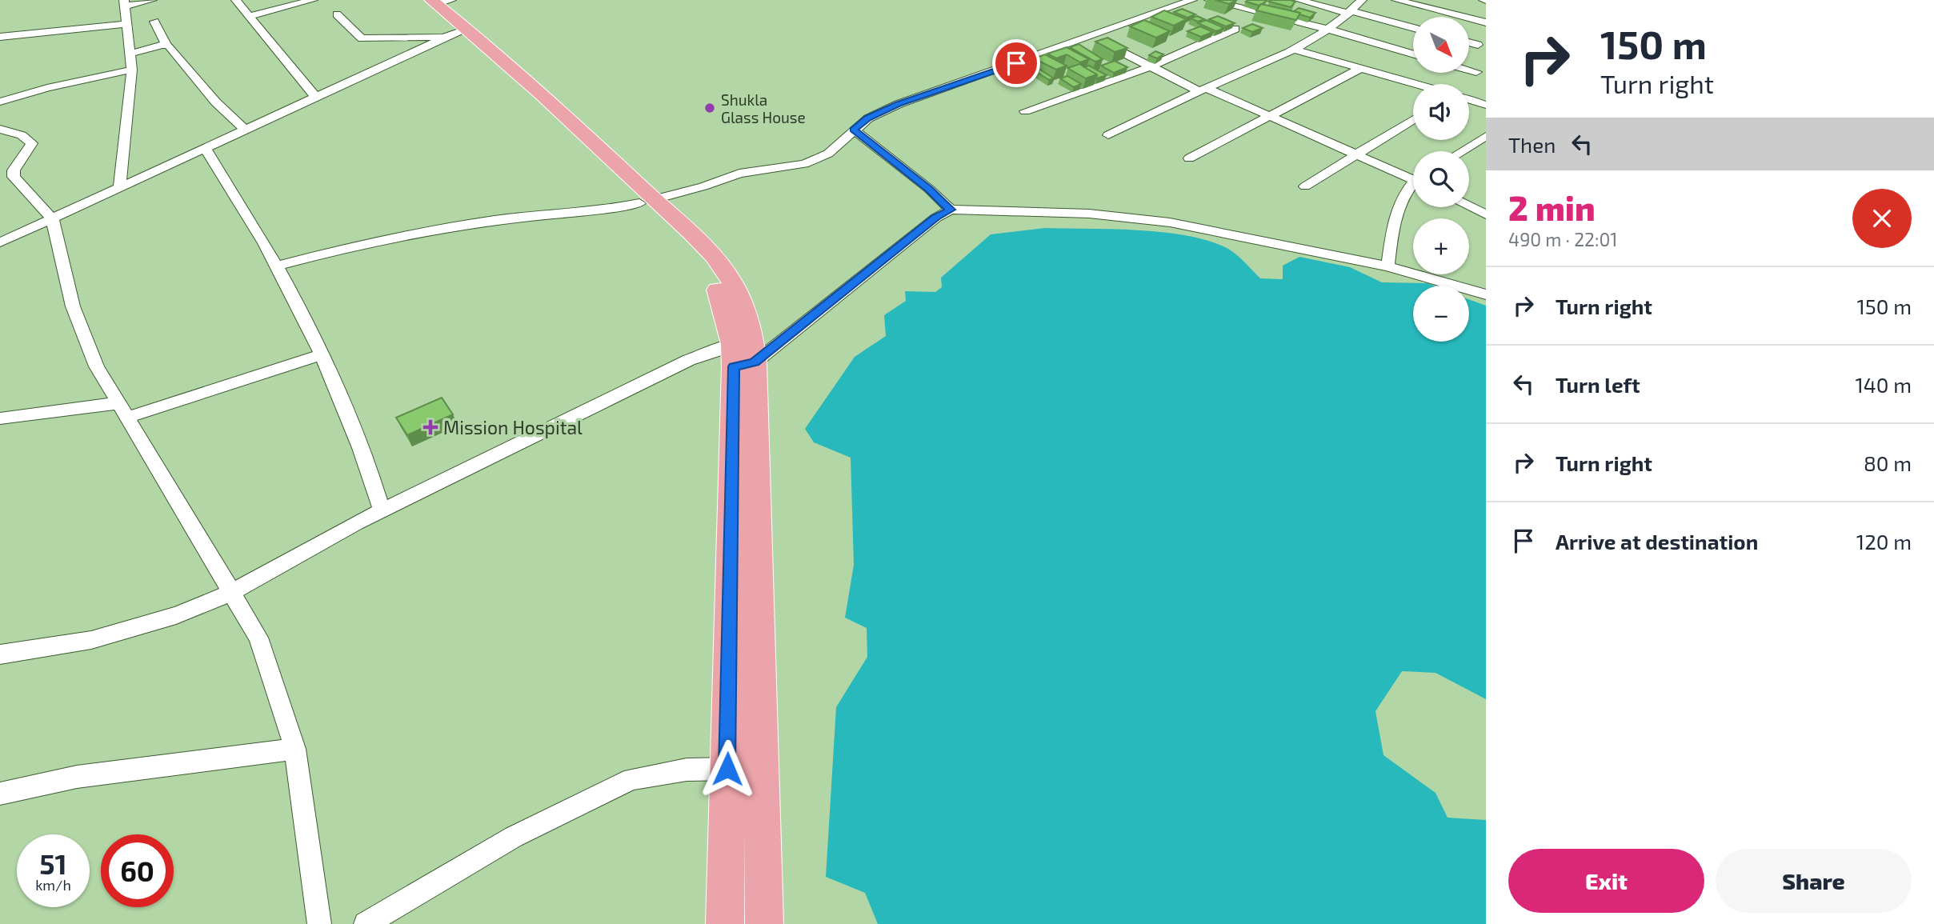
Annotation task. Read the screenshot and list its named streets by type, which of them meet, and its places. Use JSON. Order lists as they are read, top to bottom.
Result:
{
  "places": {
    "other": ["Shukla Glass House"],
    "health": ["Mission Hospital"]
  },
  "north": "bottom right",
  "page": {
    "turn": ["150 m", "Turn right"],
    "map_buttons": ["+", "−"],
    "then": "Then",
    "heading": ["2 min", "490 m · 22:01"],
    "list": [
      {
        "name": "Turn right",
        "value": "150 m"
      },
      {
        "name": "Turn left",
        "value": "140 m"
      },
      {
        "name": "Turn right",
        "value": "80 m"
      },
      {
        "name": "Arrive at destination",
        "value": "120 m"
      }
    ],
    "speed": "51 km/h",
    "limit": "60",
    "buttons": ["Exit", "Share"]
  }
}
